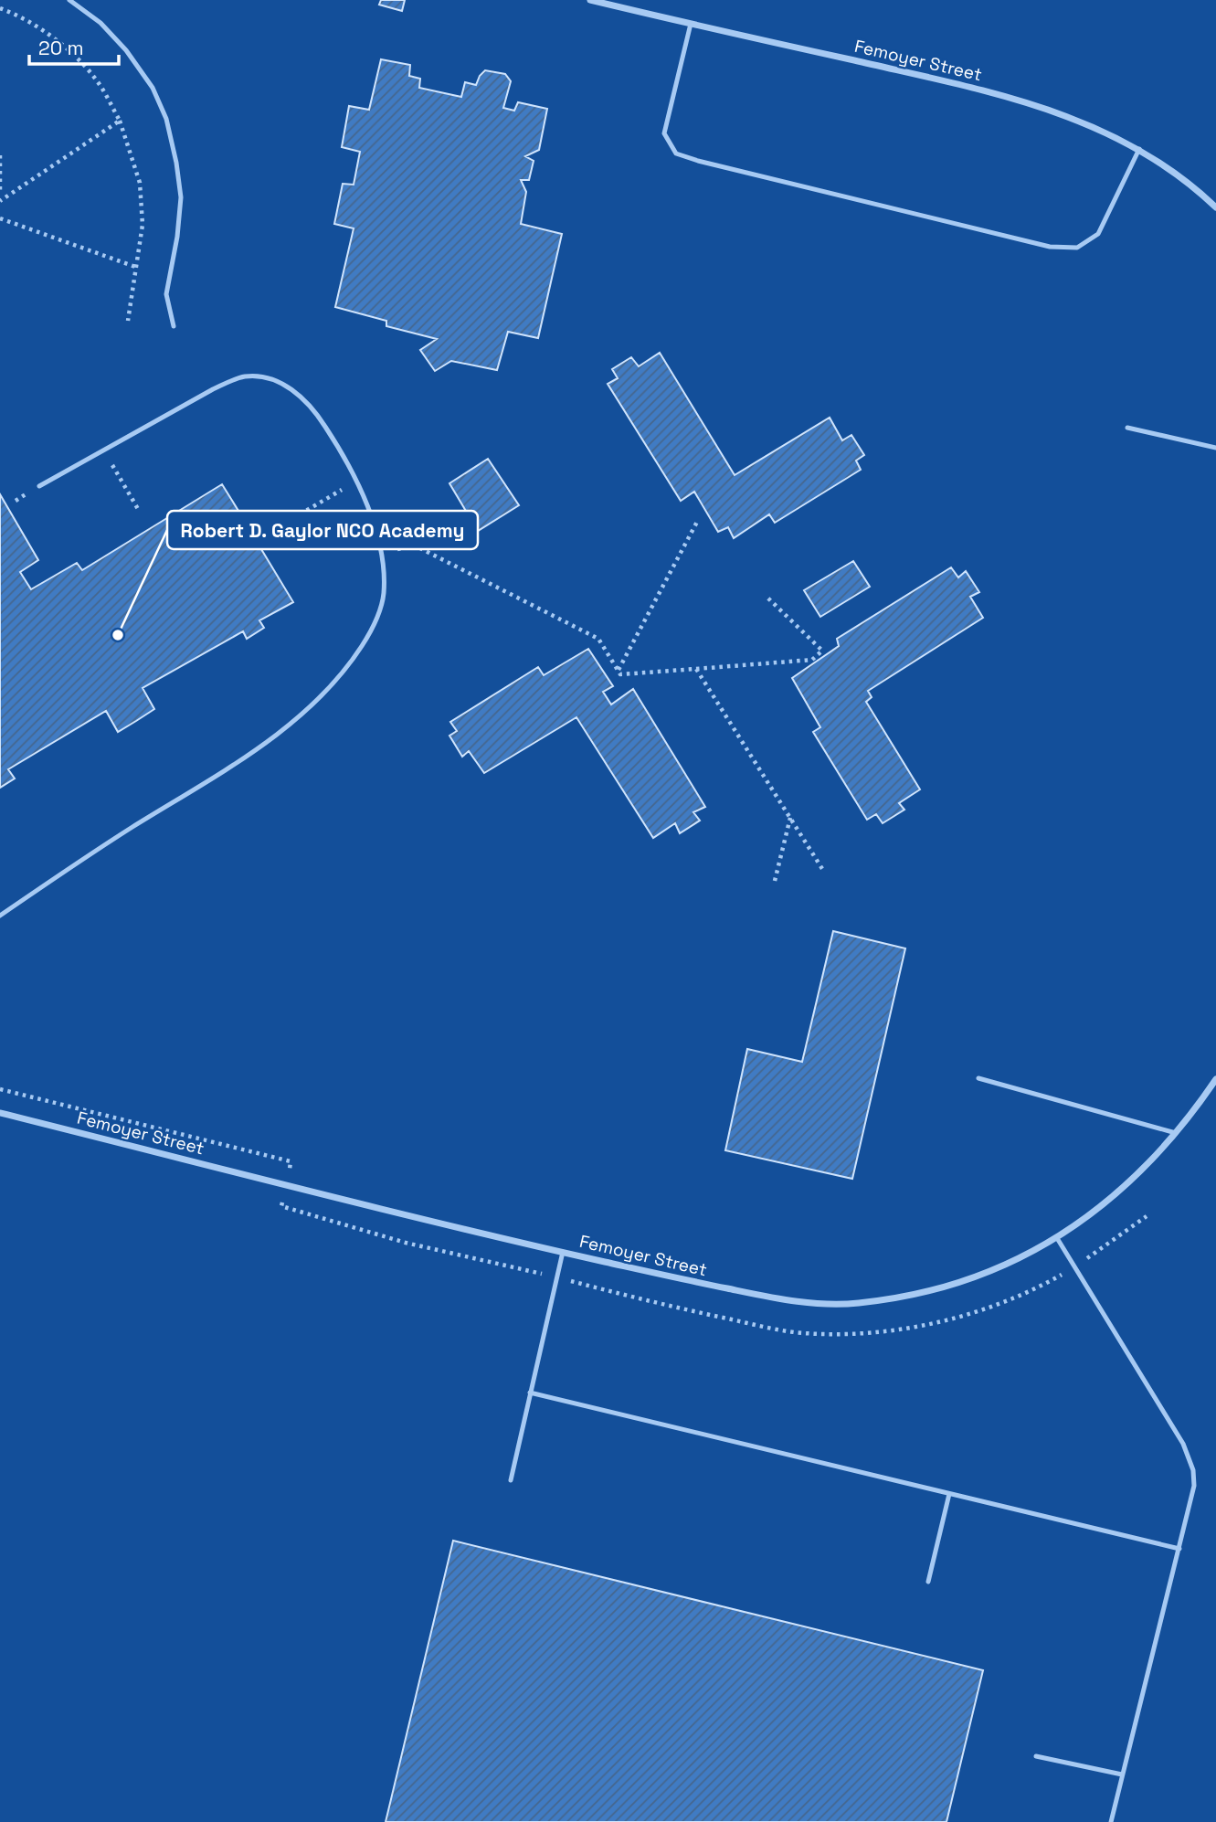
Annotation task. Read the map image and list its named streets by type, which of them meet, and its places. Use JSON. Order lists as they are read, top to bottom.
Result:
{
  "streets": {
    "street": ["Femoyer Street"]
  },
  "places": ["Robert D. Gaylor NCO Academy"],
  "scale_bar": "20 m"
}
